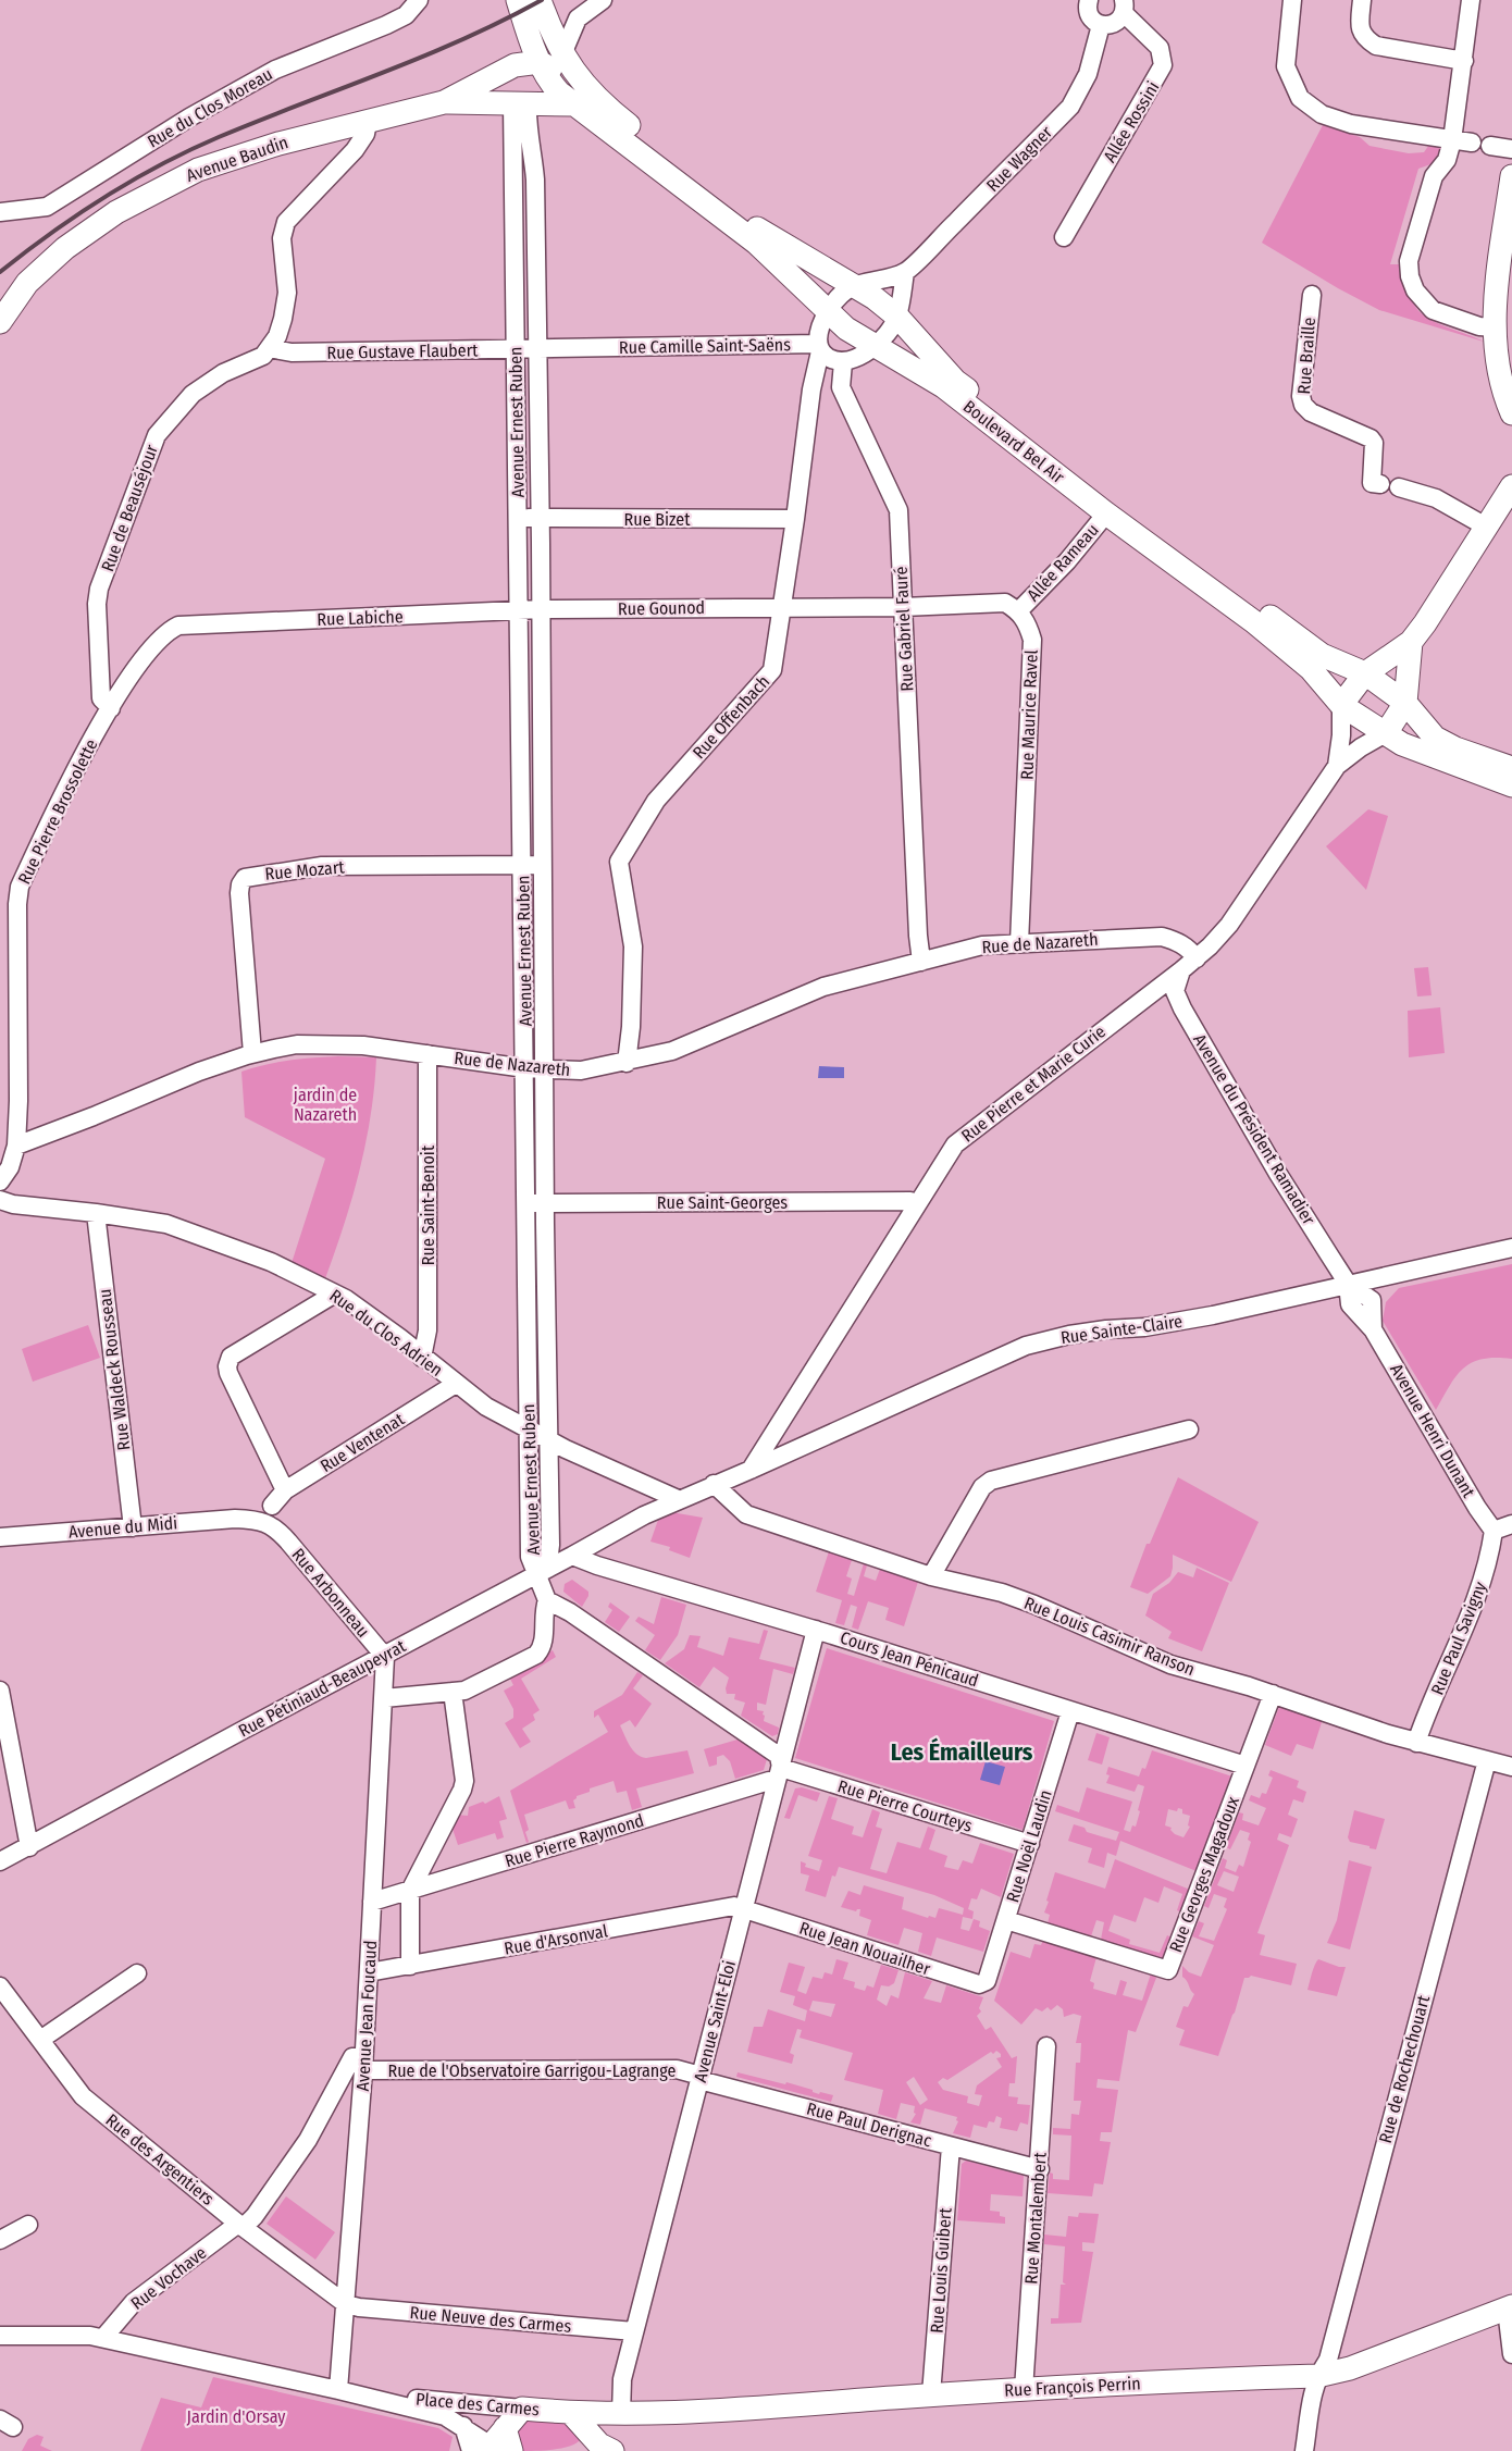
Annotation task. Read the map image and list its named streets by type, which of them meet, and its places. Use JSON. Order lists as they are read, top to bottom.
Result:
{
  "streets": {
    "main road": [
      "Avenue Baudin",
      "Avenue Ernest Ruben",
      "Boulevard Bel Air",
      "Rue Pierre et Marie Curie",
      "Rue François Perrin",
      "Place des Carmes"
    ],
    "street": [
      "Rue du Clos Moreau",
      "Allée Rossini",
      "Rue Wagner",
      "Rue Camille Saint-Saëns",
      "Rue Gustave Flaubert",
      "Rue Braille",
      "Rue de Beauséjour",
      "Rue Bizet",
      "Allée Rameau",
      "Rue Gounod",
      "Rue Labiche",
      "Rue Gabriel Fauré",
      "Rue Maurice Ravel",
      "Rue Offenbach",
      "Rue Pierre Brossolette",
      "Rue Mozart",
      "Rue de Nazareth",
      "Avenue du Président Ramadier",
      "Rue Saint-Georges",
      "Rue Saint-Benoit",
      "Rue Sainte-Claire",
      "Rue du Clos Adrien",
      "Rue Waldeck Rousseau",
      "Avenue Henri Dunant",
      "Rue Ventenat",
      "Avenue du Midi",
      "Rue Arbonneau",
      "Rue Louis Casimir Ranson",
      "Rue Paul Savigny",
      "Cours Jean Pénicaud",
      "Rue Pétiniaud-Beaupeyrat",
      "Rue Pierre Courteys",
      "Rue Pierre Raymond",
      "Rue Noël Laudin",
      "Rue Georges Magadoux",
      "Rue d'Arsonval",
      "Rue Jean Nouailher",
      "Avenue Jean Foucaud",
      "Avenue Saint-Eloi",
      "Rue de Rochechouart",
      "Rue de l'Observatoire Garrigou-Lagrange",
      "Rue Paul Derignac",
      "Rue des Argentiers",
      "Rue Montalembert",
      "Rue Louis Guibert",
      "Rue Vochave",
      "Rue Neuve des Carmes"
    ]
  },
  "crossings": [
    ["Avenue Baudin", "Avenue Ernest Ruben"],
    ["Avenue Baudin", "Boulevard Bel Air"],
    ["Rue Camille Saint-Saëns", "Rue Gustave Flaubert"],
    ["Rue Camille Saint-Saëns", "Avenue Ernest Ruben"],
    ["Rue Camille Saint-Saëns", "Rue Offenbach"],
    ["Rue Gustave Flaubert", "Avenue Ernest Ruben"],
    ["Rue Gustave Flaubert", "Rue de Beauséjour"],
    ["Avenue Ernest Ruben", "Rue Bizet"],
    ["Avenue Ernest Ruben", "Rue Gounod"],
    ["Avenue Ernest Ruben", "Rue Labiche"],
    ["Avenue Ernest Ruben", "Rue Mozart"],
    ["Avenue Ernest Ruben", "Rue de Nazareth"],
    ["Avenue Ernest Ruben", "Rue Saint-Georges"],
    ["Avenue Ernest Ruben", "Rue du Clos Adrien"],
    ["Avenue Ernest Ruben", "Rue Pétiniaud-Beaupeyrat"],
    ["Boulevard Bel Air", "Allée Rameau"],
    ["Boulevard Bel Air", "Rue Pierre et Marie Curie"],
    ["Rue de Beauséjour", "Rue Pierre Brossolette"],
    ["Rue Bizet", "Rue Offenbach"],
    ["Allée Rameau", "Rue Maurice Ravel"],
    ["Rue Gounod", "Rue Labiche"],
    ["Rue Gounod", "Rue Offenbach"],
    ["Rue Labiche", "Rue Pierre Brossolette"],
    ["Rue Gabriel Fauré", "Rue de Nazareth"],
    ["Rue Maurice Ravel", "Rue de Nazareth"],
    ["Rue Offenbach", "Rue de Nazareth"],
    ["Rue Pierre Brossolette", "Rue de Nazareth"],
    ["Rue Mozart", "Rue de Nazareth"],
    ["Rue de Nazareth", "Rue Pierre et Marie Curie"],
    ["Rue de Nazareth", "Rue Saint-Benoit"],
    ["Rue Pierre et Marie Curie", "Avenue du Président Ramadier"],
    ["Rue Pierre et Marie Curie", "Rue Saint-Georges"],
    ["Rue Pierre et Marie Curie", "Rue Sainte-Claire"],
    ["Avenue du Président Ramadier", "Rue Sainte-Claire"],
    ["Avenue du Président Ramadier", "Avenue Henri Dunant"],
    ["Rue Saint-Benoit", "Rue du Clos Adrien"],
    ["Rue Sainte-Claire", "Avenue Henri Dunant"],
    ["Rue Sainte-Claire", "Rue Louis Casimir Ranson"],
    ["Rue Sainte-Claire", "Rue Pétiniaud-Beaupeyrat"],
    ["Rue du Clos Adrien", "Rue Waldeck Rousseau"],
    ["Rue du Clos Adrien", "Rue Ventenat"],
    ["Rue du Clos Adrien", "Rue Pétiniaud-Beaupeyrat"],
    ["Rue Waldeck Rousseau", "Avenue du Midi"],
    ["Avenue Henri Dunant", "Rue Paul Savigny"],
    ["Rue Arbonneau", "Rue Pétiniaud-Beaupeyrat"],
    ["Rue Arbonneau", "Avenue Jean Foucaud"],
    ["Rue Louis Casimir Ranson", "Rue Paul Savigny"],
    ["Rue Louis Casimir Ranson", "Rue Pétiniaud-Beaupeyrat"],
    ["Rue Louis Casimir Ranson", "Rue Georges Magadoux"],
    ["Rue Louis Casimir Ranson", "Rue de Rochechouart"],
    ["Cours Jean Pénicaud", "Rue Pétiniaud-Beaupeyrat"],
    ["Cours Jean Pénicaud", "Rue Noël Laudin"],
    ["Cours Jean Pénicaud", "Rue Georges Magadoux"],
    ["Cours Jean Pénicaud", "Avenue Saint-Eloi"],
    ["Rue Pétiniaud-Beaupeyrat", "Avenue Jean Foucaud"],
    ["Rue Pierre Courteys", "Rue Pierre Raymond"],
    ["Rue Pierre Courteys", "Rue Noël Laudin"],
    ["Rue Pierre Courteys", "Avenue Saint-Eloi"],
    ["Rue Pierre Raymond", "Avenue Jean Foucaud"],
    ["Rue Pierre Raymond", "Avenue Saint-Eloi"],
    ["Rue Noël Laudin", "Rue Georges Magadoux"],
    ["Rue Noël Laudin", "Rue Jean Nouailher"],
    ["Rue d'Arsonval", "Rue Jean Nouailher"],
    ["Rue d'Arsonval", "Avenue Jean Foucaud"],
    ["Rue d'Arsonval", "Avenue Saint-Eloi"],
    ["Rue Jean Nouailher", "Avenue Saint-Eloi"],
    ["Avenue Jean Foucaud", "Rue de l'Observatoire Garrigou-Lagrange"],
    ["Avenue Jean Foucaud", "Rue des Argentiers"],
    ["Avenue Jean Foucaud", "Rue Vochave"],
    ["Avenue Jean Foucaud", "Rue Neuve des Carmes"],
    ["Avenue Jean Foucaud", "Place des Carmes"],
    ["Avenue Saint-Eloi", "Rue de l'Observatoire Garrigou-Lagrange"],
    ["Avenue Saint-Eloi", "Rue Paul Derignac"],
    ["Avenue Saint-Eloi", "Rue Neuve des Carmes"],
    ["Avenue Saint-Eloi", "Rue François Perrin"],
    ["Avenue Saint-Eloi", "Place des Carmes"],
    ["Rue de Rochechouart", "Rue François Perrin"],
    ["Rue de l'Observatoire Garrigou-Lagrange", "Rue Paul Derignac"],
    ["Rue de l'Observatoire Garrigou-Lagrange", "Rue Vochave"],
    ["Rue Paul Derignac", "Rue Montalembert"],
    ["Rue Paul Derignac", "Rue Louis Guibert"],
    ["Rue des Argentiers", "Rue Vochave"],
    ["Rue des Argentiers", "Rue Neuve des Carmes"],
    ["Rue Montalembert", "Rue François Perrin"],
    ["Rue Louis Guibert", "Rue François Perrin"],
    ["Rue Vochave", "Place des Carmes"],
    ["Rue François Perrin", "Place des Carmes"]
  ],
  "districts": ["Les Émailleurs"],
  "parks": ["jardin de Nazareth", "Jardin d'Orsay"]
}
